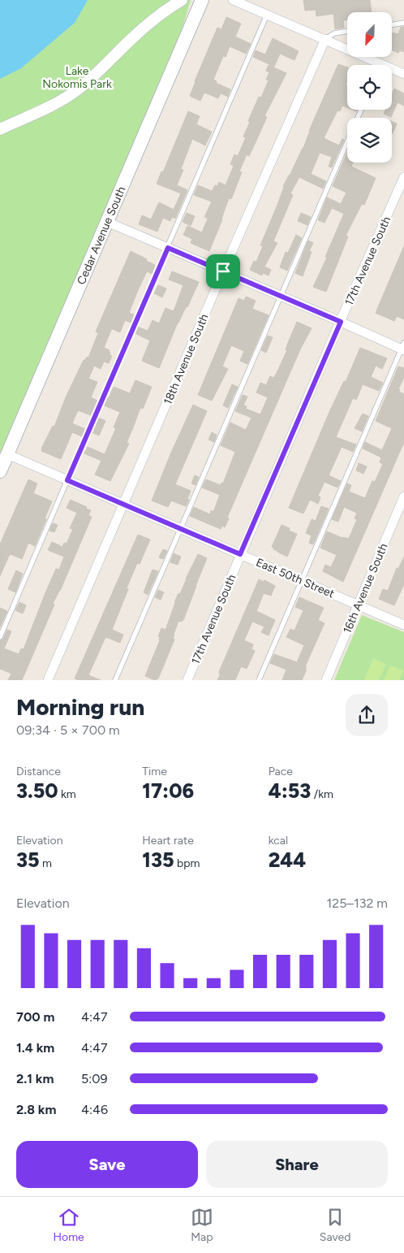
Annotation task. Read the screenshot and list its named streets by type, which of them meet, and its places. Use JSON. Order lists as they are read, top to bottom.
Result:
{
  "streets": {
    "main road": ["Cedar Avenue South"],
    "street": [
      "17th Avenue South",
      "18th Avenue South",
      "East 50th Street",
      "16th Avenue South"
    ]
  },
  "crossings": [
    ["Cedar Avenue South", "East 50th Street"],
    ["17th Avenue South", "East 50th Street"],
    ["18th Avenue South", "East 50th Street"],
    ["East 50th Street", "16th Avenue South"]
  ],
  "parks": ["Lake Nokomis Park"],
  "north": "bottom left",
  "page": {
    "heading": ["Morning run", "09:34 · 5 × 700 m"],
    "stats": [
      ["Distance", "3.50 km"],
      ["Time", "17:06"],
      ["Pace", "4:53 /km"],
      ["Elevation", "35 m"],
      ["Heart rate", "135 bpm"],
      ["kcal", "244"]
    ],
    "chart": ["Elevation", "125–132 m"],
    "list": [
      {
        "name": "700 m",
        "note": "4:47"
      },
      {
        "name": "1.4 km",
        "note": "4:47"
      },
      {
        "name": "2.1 km",
        "note": "5:09"
      },
      {
        "name": "2.8 km",
        "note": "4:46"
      }
    ],
    "buttons": ["Save", "Share"],
    "tabs": ["Home", "Map", "Saved"]
  }
}
